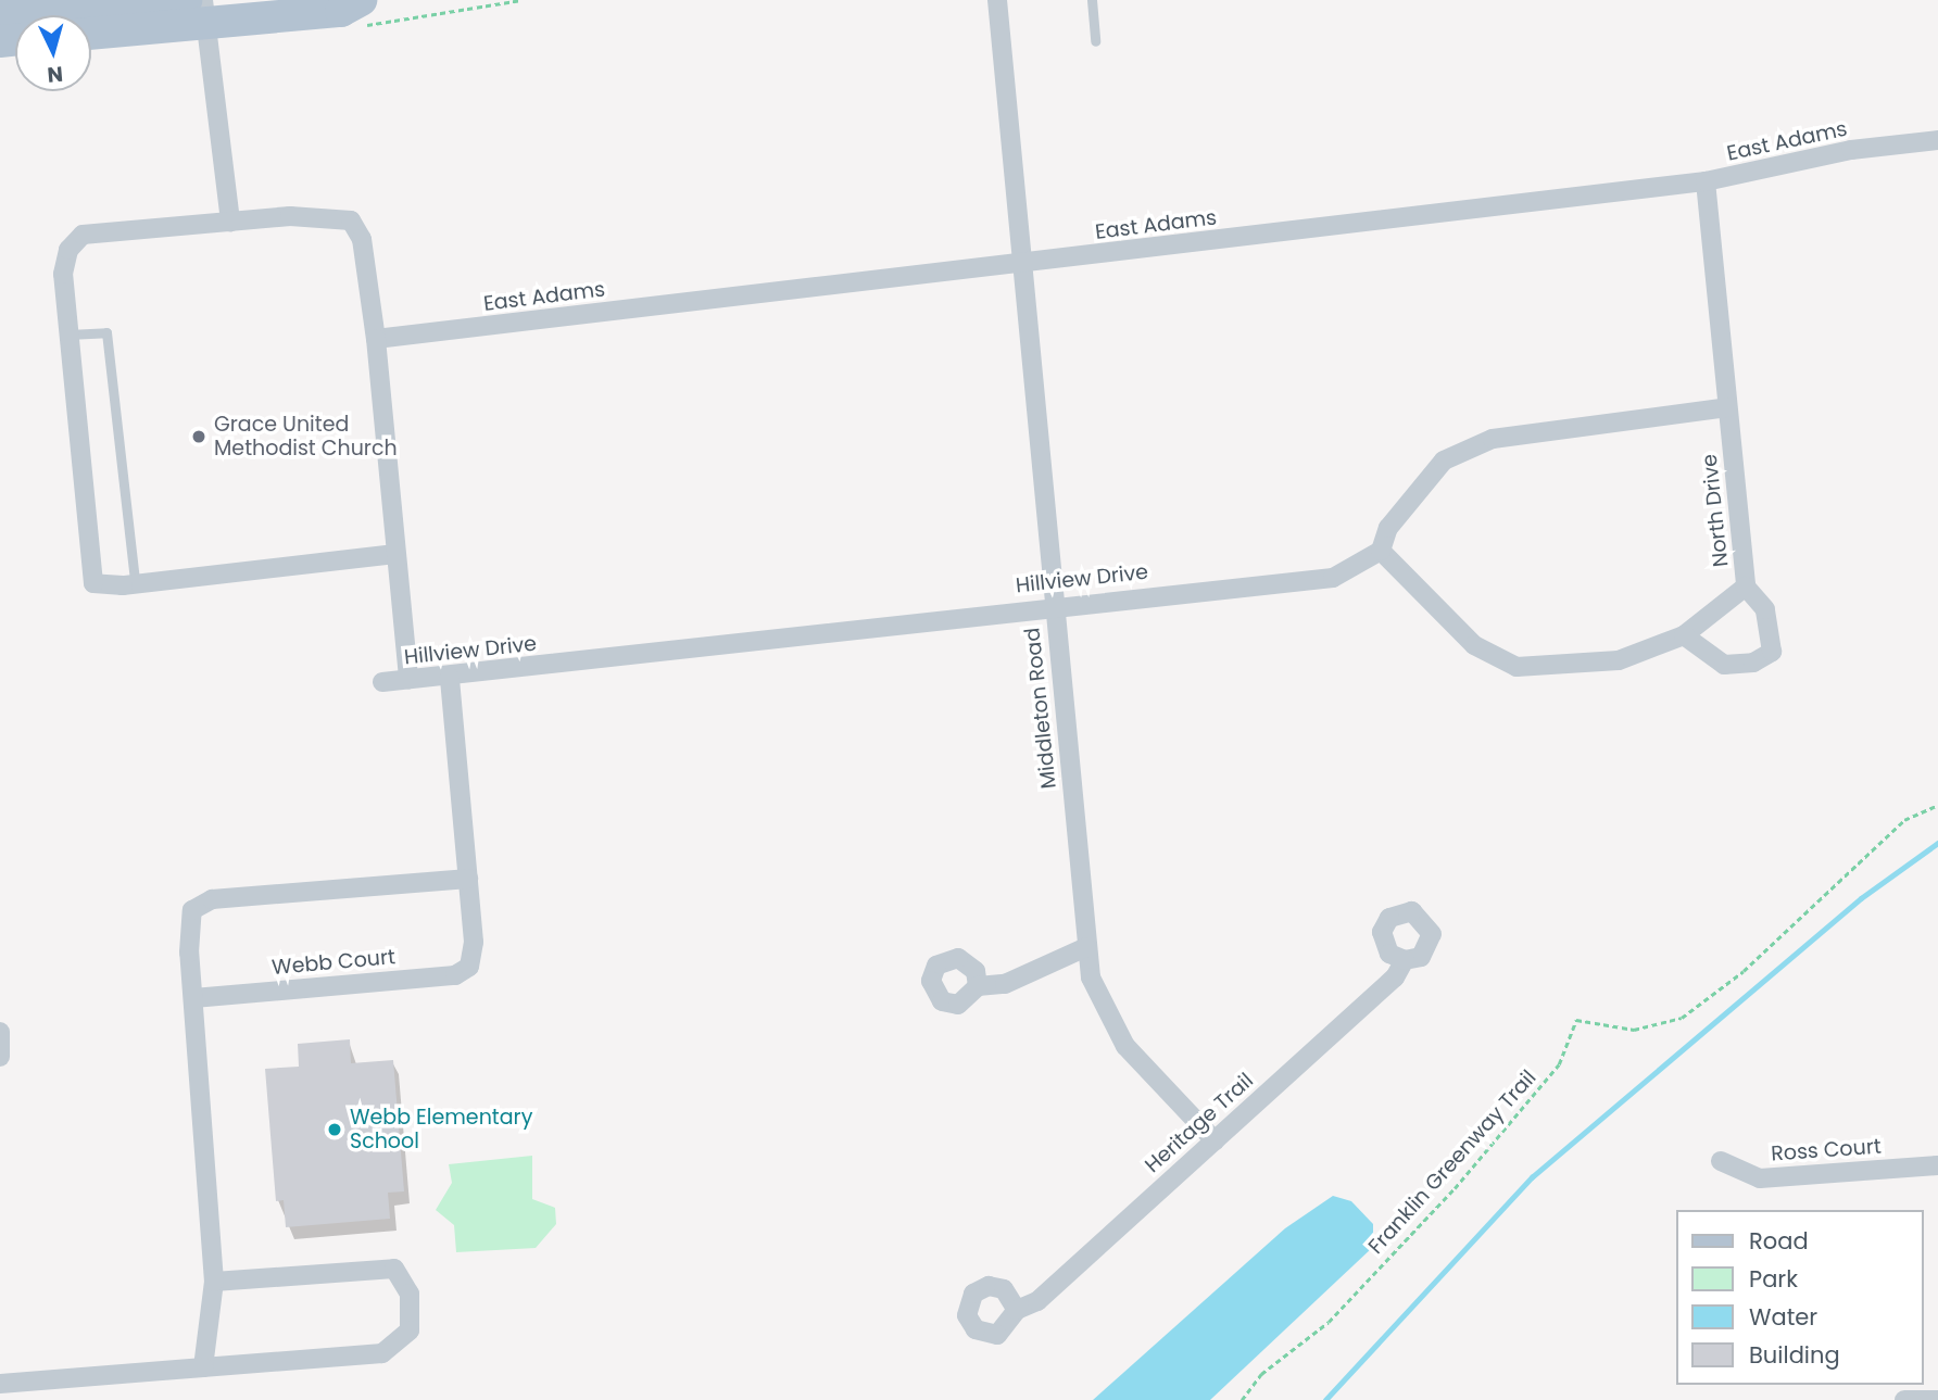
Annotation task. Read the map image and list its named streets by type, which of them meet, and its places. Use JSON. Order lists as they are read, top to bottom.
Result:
{
  "streets": {
    "street": [
      "East Adams",
      "North Drive",
      "Hillview Drive",
      "Middleton Road",
      "Webb Court",
      "Heritage Trail",
      "Ross Court"
    ],
    "path": ["Franklin Greenway Trail"]
  },
  "crossings": [
    ["East Adams", "North Drive"],
    ["East Adams", "Middleton Road"],
    ["North Drive", "Hillview Drive"],
    ["Hillview Drive", "Middleton Road"],
    ["Hillview Drive", "Webb Court"],
    ["Middleton Road", "Heritage Trail"]
  ],
  "places": ["Grace United Methodist Church", "Webb Elementary School"],
  "legend": [
    "Road",
    "Park",
    "Water",
    "Building"
  ],
  "north": "bottom"
}
